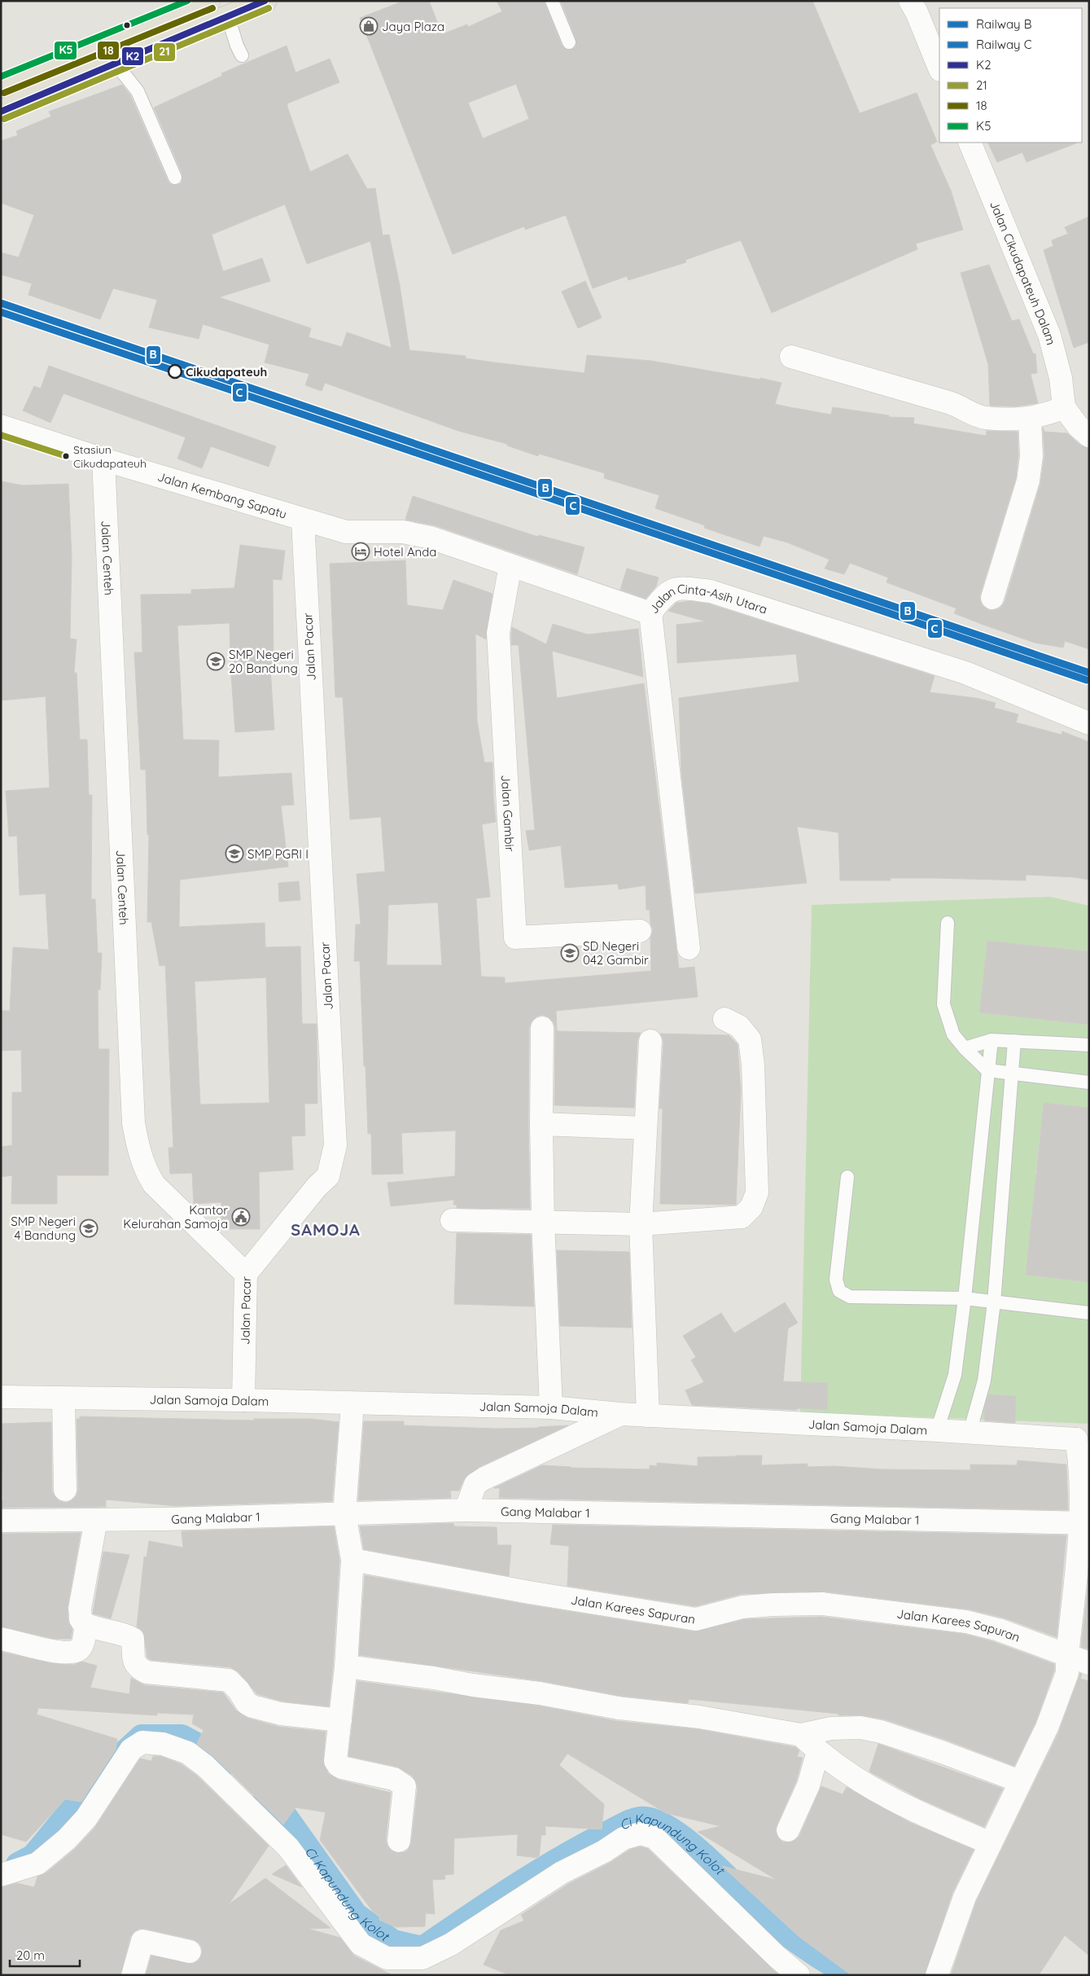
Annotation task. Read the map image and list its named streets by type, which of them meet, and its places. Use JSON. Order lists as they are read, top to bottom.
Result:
{
  "streets": {
    "street": [
      "Jalan Cikudapateuh Dalam",
      "Jalan Kembang Sapatu",
      "Jalan Centeh",
      "Jalan Cinta-Asih Utara",
      "Jalan Pacar",
      "Jalan Gambir",
      "Jalan Samoja Dalam",
      "Gang Malabar 1",
      "Jalan Karees Sapuran"
    ]
  },
  "crossings": [
    ["Jalan Kembang Sapatu", "Jalan Centeh"],
    ["Jalan Kembang Sapatu", "Jalan Cinta-Asih Utara"],
    ["Jalan Kembang Sapatu", "Jalan Pacar"],
    ["Jalan Centeh", "Jalan Pacar"],
    ["Jalan Cinta-Asih Utara", "Jalan Pacar"],
    ["Jalan Cinta-Asih Utara", "Jalan Gambir"],
    ["Jalan Pacar", "Jalan Samoja Dalam"]
  ],
  "districts": ["SAMOJA"],
  "water": ["Ci Kapundung Kolot"],
  "places": {
    "shop": ["Jaya Plaza"],
    "other": ["Cikudapateuh", "Stasiun Cikudapateuh"],
    "hotel": ["Hotel Anda"],
    "school or university": [
      "SMP Negeri 20 Bandung",
      "SMP PGRI I",
      "SD Negeri 042 Gambir",
      "SMP Negeri 4 Bandung"
    ],
    "public building": ["Kantor Kelurahan Samoja"]
  },
  "lines": [
    "transit line K2",
    "transit line K5",
    "transit line 21",
    "transit line 18",
    "rail line B",
    "rail line C"
  ],
  "legend": [
    "Railway B",
    "Railway C",
    "K2",
    "21",
    "18",
    "K5"
  ],
  "scale_bar": "20 m"
}
